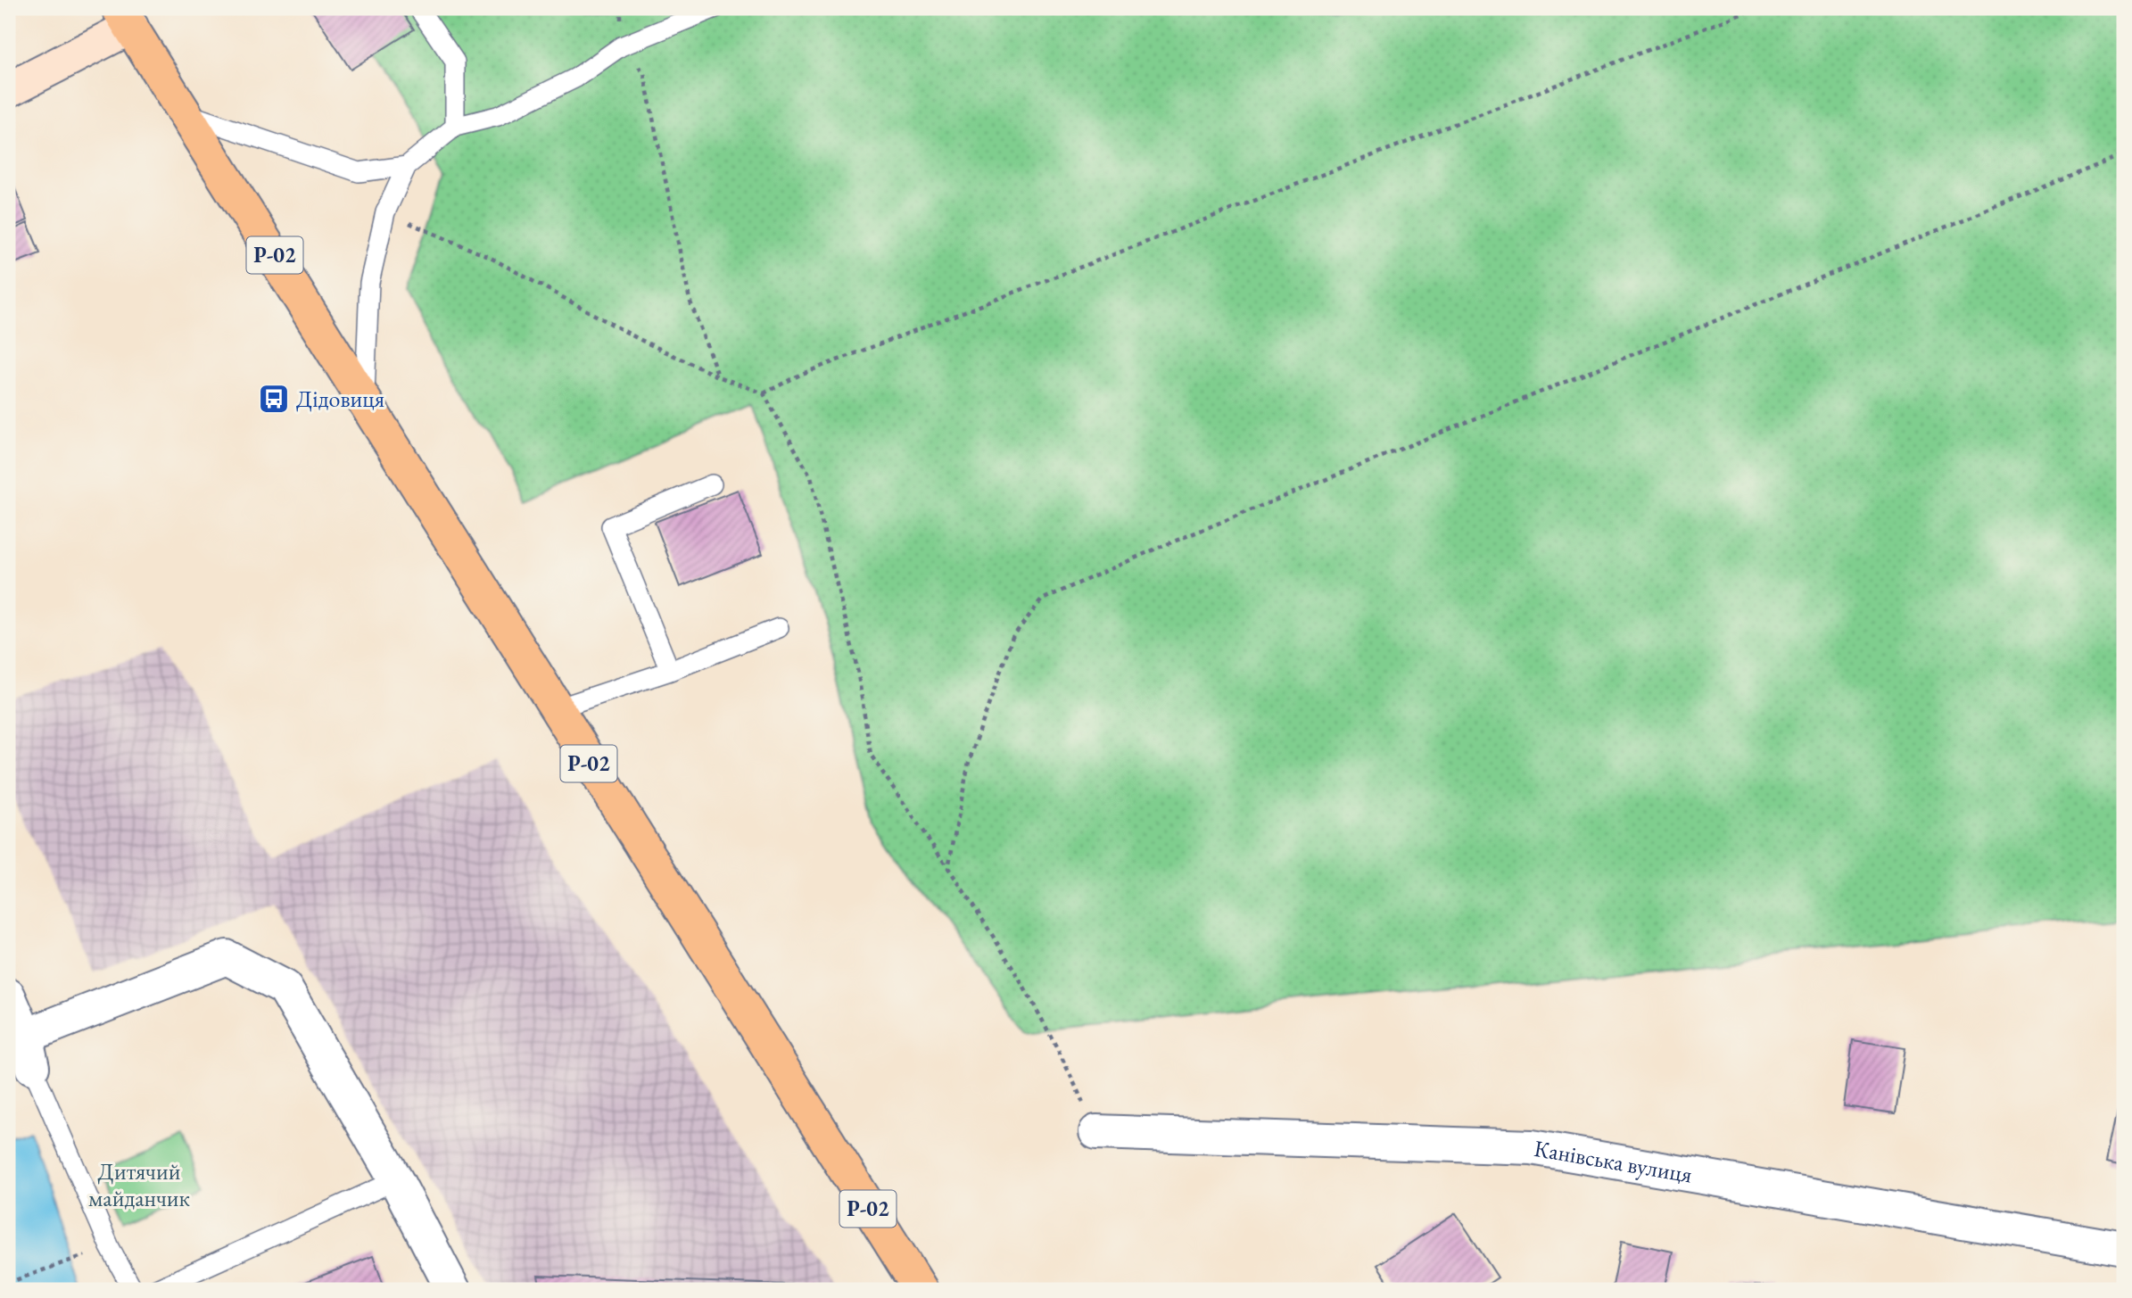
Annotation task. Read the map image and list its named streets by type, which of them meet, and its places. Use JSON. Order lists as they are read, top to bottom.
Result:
{
  "streets": {
    "main road": ["Р-02"],
    "street": ["Канівська вулиця"]
  },
  "parks": ["Дитячий майданчик"],
  "places": {
    "bus stop": ["Дідовиця"]
  }
}
